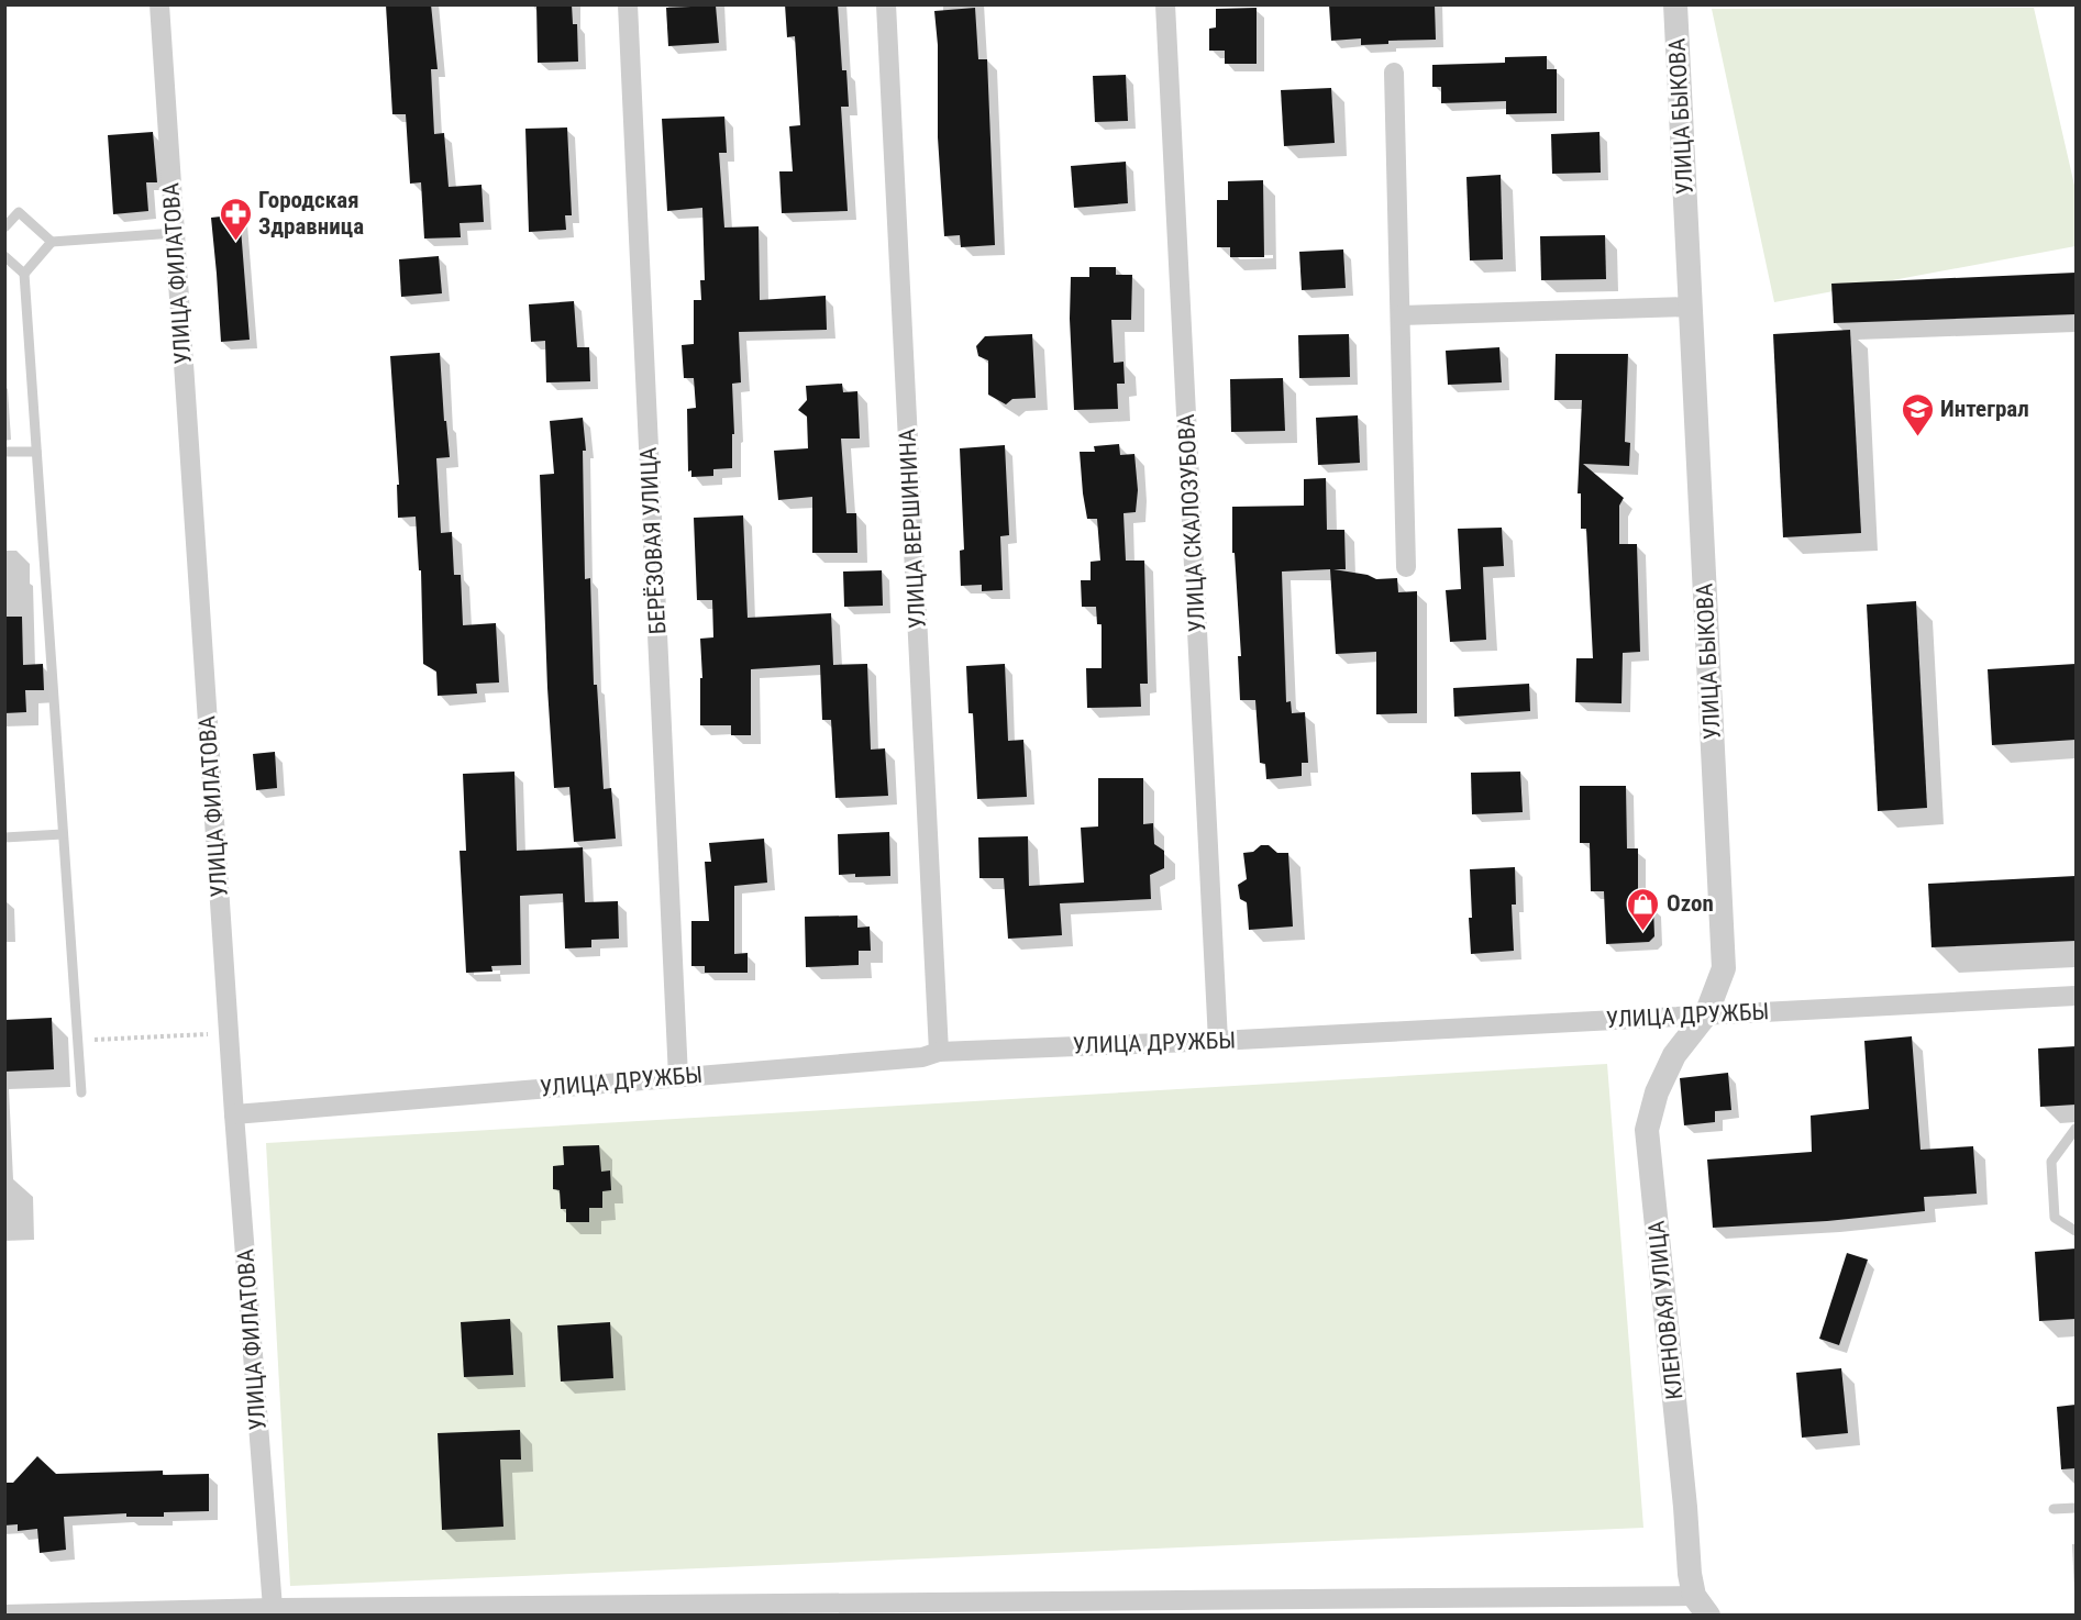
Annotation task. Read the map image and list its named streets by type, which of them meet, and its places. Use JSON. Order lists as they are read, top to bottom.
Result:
{
  "streets": {
    "street": [
      "УЛИЦА БЫКОВА",
      "УЛИЦА ФИЛАТОВА",
      "УЛИЦА СКАЛОЗУБОВА",
      "УЛИЦА ВЕРШИНИНА",
      "БЕРЁЗОВАЯ УЛИЦА",
      "УЛИЦА ДРУЖБЫ",
      "КЛЕНОВАЯ УЛИЦА"
    ]
  },
  "crossings": [
    ["УЛИЦА БЫКОВА", "УЛИЦА ДРУЖБЫ"],
    ["УЛИЦА БЫКОВА", "КЛЕНОВАЯ УЛИЦА"],
    ["УЛИЦА ФИЛАТОВА", "УЛИЦА ДРУЖБЫ"],
    ["УЛИЦА СКАЛОЗУБОВА", "УЛИЦА ДРУЖБЫ"],
    ["УЛИЦА ВЕРШИНИНА", "УЛИЦА ДРУЖБЫ"],
    ["БЕРЁЗОВАЯ УЛИЦА", "УЛИЦА ДРУЖБЫ"],
    ["УЛИЦА ДРУЖБЫ", "КЛЕНОВАЯ УЛИЦА"]
  ],
  "places": {
    "pharmacy": ["Городская Здравница"],
    "school or university": ["Интеграл"],
    "shop": ["Ozon"]
  }
}
